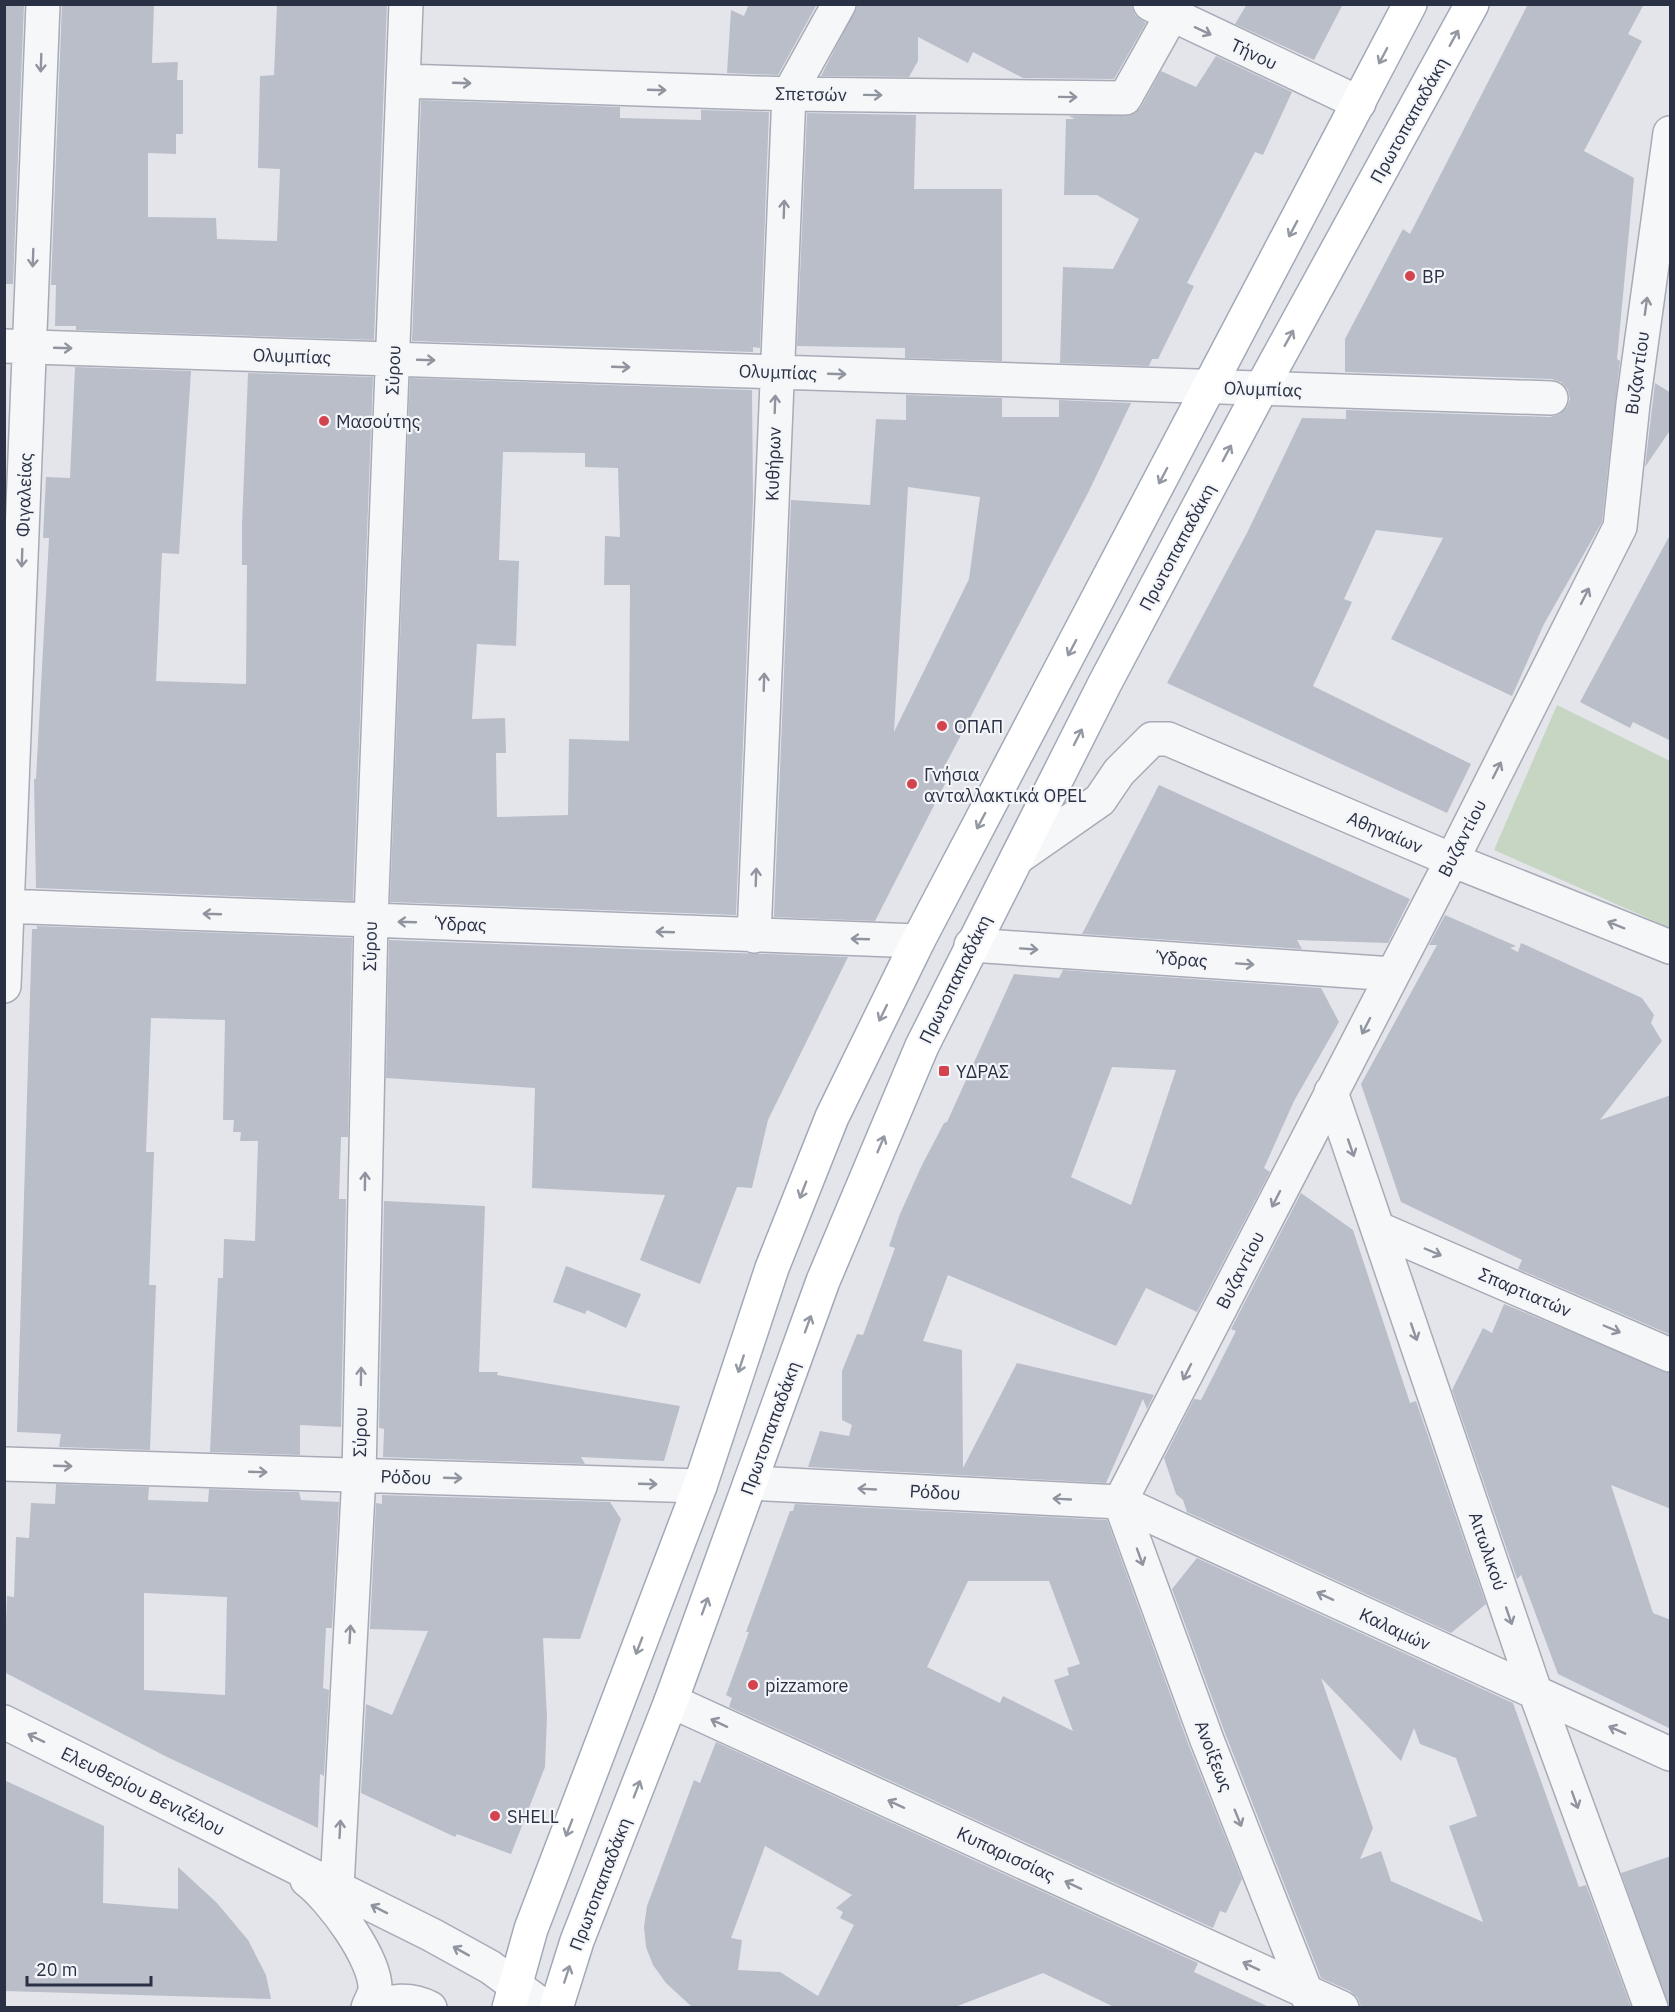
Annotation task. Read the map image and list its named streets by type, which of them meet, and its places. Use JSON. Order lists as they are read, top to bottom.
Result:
{
  "streets": {
    "main road": ["Πρωτοπαπαδάκη"],
    "street": [
      "Τήνου",
      "Σπετσών",
      "Ολυμπίας",
      "Σύρου",
      "Βυζαντίου",
      "Κυθήρων",
      "Φιγαλείας",
      "Αθηναίων",
      "Ύδρας",
      "Σπαρτιατών",
      "Ρόδου",
      "Αιτωλικού",
      "Καλαμών",
      "Ανοίξεως",
      "Ελευθερίου Βενιζέλου",
      "Κυπαρισσίας"
    ]
  },
  "crossings": [
    ["Τήνου", "Σπετσών"],
    ["Σπετσών", "Σύρου"],
    ["Σπετσών", "Κυθήρων"],
    ["Πρωτοπαπαδάκη", "Ολυμπίας"],
    ["Πρωτοπαπαδάκη", "Αθηναίων"],
    ["Πρωτοπαπαδάκη", "Ύδρας"],
    ["Πρωτοπαπαδάκη", "Ρόδου"],
    ["Πρωτοπαπαδάκη", "Κυπαρισσίας"],
    ["Ολυμπίας", "Σύρου"],
    ["Ολυμπίας", "Κυθήρων"],
    ["Ολυμπίας", "Φιγαλείας"],
    ["Σύρου", "Ύδρας"],
    ["Σύρου", "Ρόδου"],
    ["Σύρου", "Ελευθερίου Βενιζέλου"],
    ["Βυζαντίου", "Αθηναίων"],
    ["Βυζαντίου", "Ύδρας"],
    ["Βυζαντίου", "Ρόδου"],
    ["Βυζαντίου", "Αιτωλικού"],
    ["Βυζαντίου", "Καλαμών"],
    ["Βυζαντίου", "Ανοίξεως"],
    ["Κυθήρων", "Ύδρας"],
    ["Φιγαλείας", "Ύδρας"],
    ["Σπαρτιατών", "Αιτωλικού"],
    ["Ρόδου", "Καλαμών"],
    ["Ρόδου", "Ανοίξεως"],
    ["Αιτωλικού", "Καλαμών"],
    ["Καλαμών", "Ανοίξεως"],
    ["Ανοίξεως", "Κυπαρισσίας"]
  ],
  "one_way": [
    "Τήνου",
    "Σπετσών",
    "Ολυμπίας",
    "Σύρου",
    "Κυθήρων",
    "Φιγαλείας",
    "Σπαρτιατών",
    "Αιτωλικού",
    "Καλαμών",
    "Ανοίξεως",
    "Ελευθερίου Βενιζέλου",
    "Κυπαρισσίας"
  ],
  "places": {
    "other": [
      "BP",
      "Μασούτης",
      "ΟΠΑΠ",
      "Γνήσια ανταλλακτικά OPEL",
      "pizzamore",
      "SHELL"
    ],
    "transit": ["ΥΔΡΑΣ"]
  },
  "scale_bar": "20 m"
}
